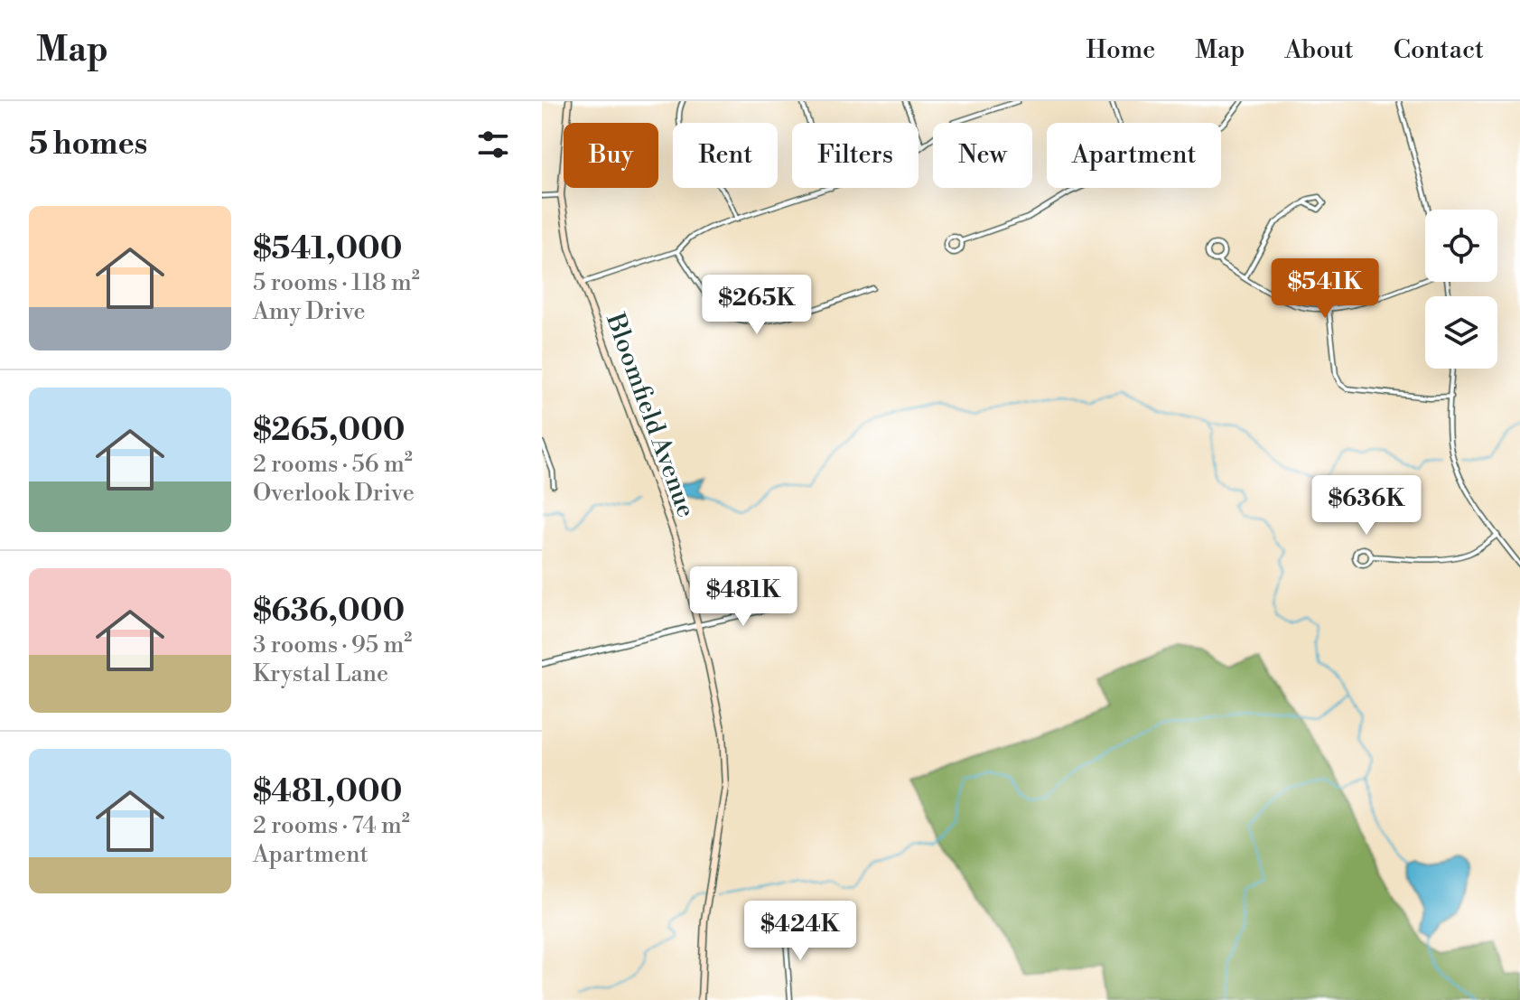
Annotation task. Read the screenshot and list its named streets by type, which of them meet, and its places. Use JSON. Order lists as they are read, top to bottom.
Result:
{
  "streets": {
    "main road": ["Bloomfield Avenue"]
  },
  "page": {
    "header": "Map",
    "nav": [
      "Home",
      "Map",
      "About",
      "Contact"
    ],
    "heading": "5 homes",
    "chip": [
      "Buy",
      "Rent",
      "Filters",
      "New",
      "Apartment"
    ],
    "list": [
      {
        "name": "$541,000",
        "note": "5 rooms · 118 m² · Amy Drive"
      },
      {
        "name": "$265,000",
        "note": "2 rooms · 56 m² · Overlook Drive"
      },
      {
        "name": "$636,000",
        "note": "3 rooms · 95 m² · Krystal Lane"
      },
      {
        "name": "$481,000",
        "note": "2 rooms · 74 m² · Apartment"
      }
    ],
    "price": [
      "$541K",
      "$265K",
      "$636K",
      "$481K",
      "$424K"
    ]
  }
}
